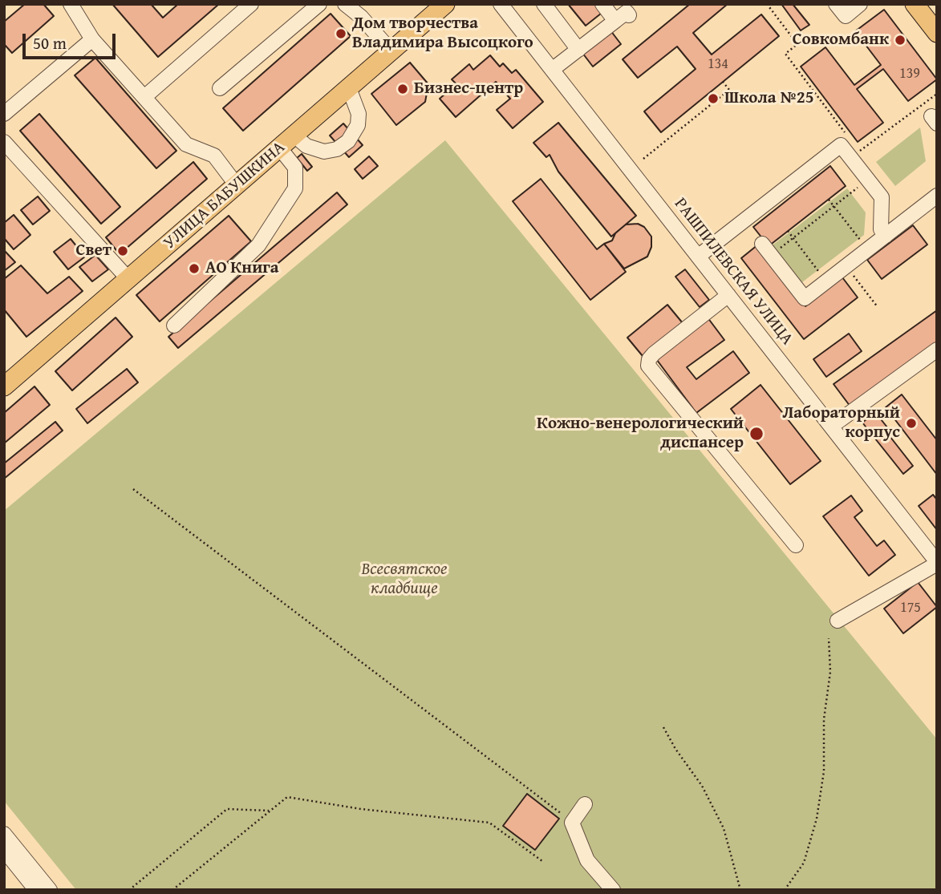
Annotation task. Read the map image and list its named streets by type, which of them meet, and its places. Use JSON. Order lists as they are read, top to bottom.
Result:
{
  "streets": {
    "main road": ["УЛИЦА БАБУШКИНА"],
    "street": ["РАШПИЛЕВСКАЯ УЛИЦА"]
  },
  "parks": ["Всесвятское кладбище"],
  "places": [
    "Дом творчества Владимира Высоцкого",
    "Совкомбанк",
    "Бизнес-центр",
    "Школа №25",
    "Свет",
    "АО Книга",
    "Лабораторный корпус",
    "Кожно-венерологический диспансер"
  ],
  "house_numbers": ["134", "139", "175"],
  "scale_bar": "50 m"
}
